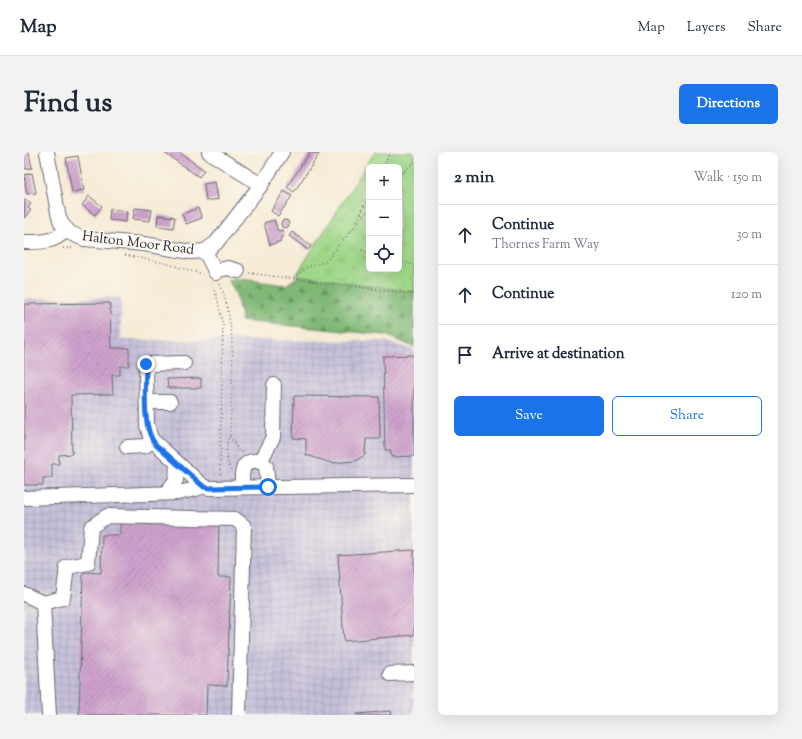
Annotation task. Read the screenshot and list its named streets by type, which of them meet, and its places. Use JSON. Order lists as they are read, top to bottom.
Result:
{
  "streets": {
    "street": ["Halton Moor Road"]
  },
  "page": {
    "header": "Map",
    "nav": ["Map", "Layers", "Share"],
    "title": "Find us",
    "buttons": [
      "Directions",
      ["Save", "Share"]
    ],
    "heading": ["2 min", "Walk · 150 m"],
    "map_buttons": ["+", "−"],
    "list": [
      ["Continue", "Thornes Farm Way", "30 m"],
      ["Continue", "120 m"],
      "Arrive at destination"
    ]
  }
}
